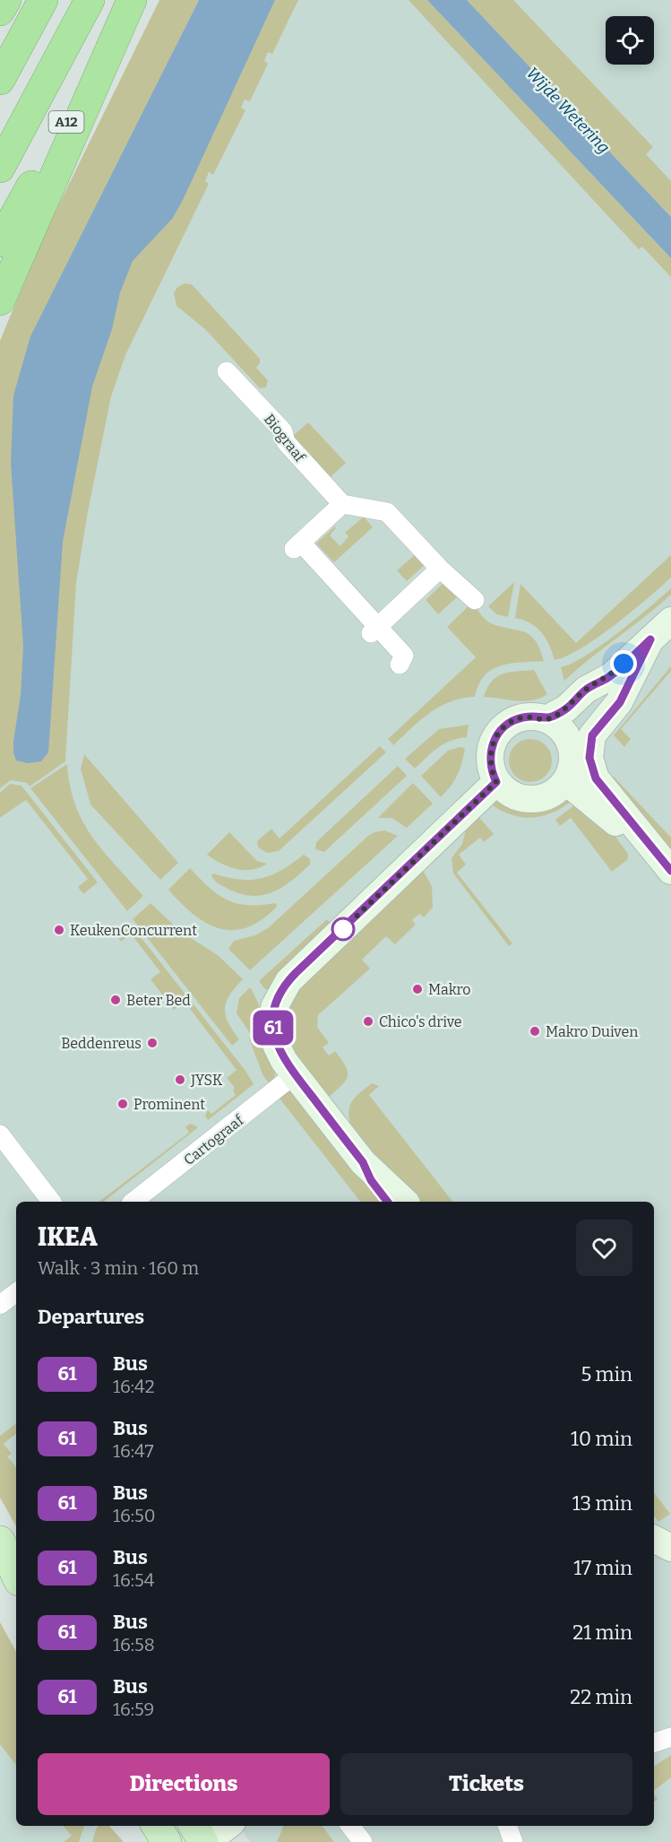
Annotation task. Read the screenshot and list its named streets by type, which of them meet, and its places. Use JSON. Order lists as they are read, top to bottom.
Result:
{
  "streets": {
    "highway": ["A12"],
    "street": ["Biograaf", "Cartograaf"]
  },
  "water": ["Wijde Wetering"],
  "places": [
    "KeukenConcurrent",
    "Makro",
    "Beter Bed",
    "Chico's drive",
    "Makro Duiven",
    "Beddenreus",
    "JYSK",
    "Prominent"
  ],
  "lines": ["bus line 61"],
  "page": {
    "on_map": "61",
    "heading": [
      ["IKEA", "Walk · 3 min · 160 m"],
      "Departures"
    ],
    "list": [
      {
        "mark": "61",
        "name": "Bus",
        "note": "16:42",
        "value": "5 min"
      },
      {
        "mark": "61",
        "name": "Bus",
        "note": "16:47",
        "value": "10 min"
      },
      {
        "mark": "61",
        "name": "Bus",
        "note": "16:50",
        "value": "13 min"
      },
      {
        "mark": "61",
        "name": "Bus",
        "note": "16:54",
        "value": "17 min"
      },
      {
        "mark": "61",
        "name": "Bus",
        "note": "16:58",
        "value": "21 min"
      },
      {
        "mark": "61",
        "name": "Bus",
        "note": "16:59",
        "value": "22 min"
      }
    ],
    "buttons": ["Directions", "Tickets"]
  }
}
